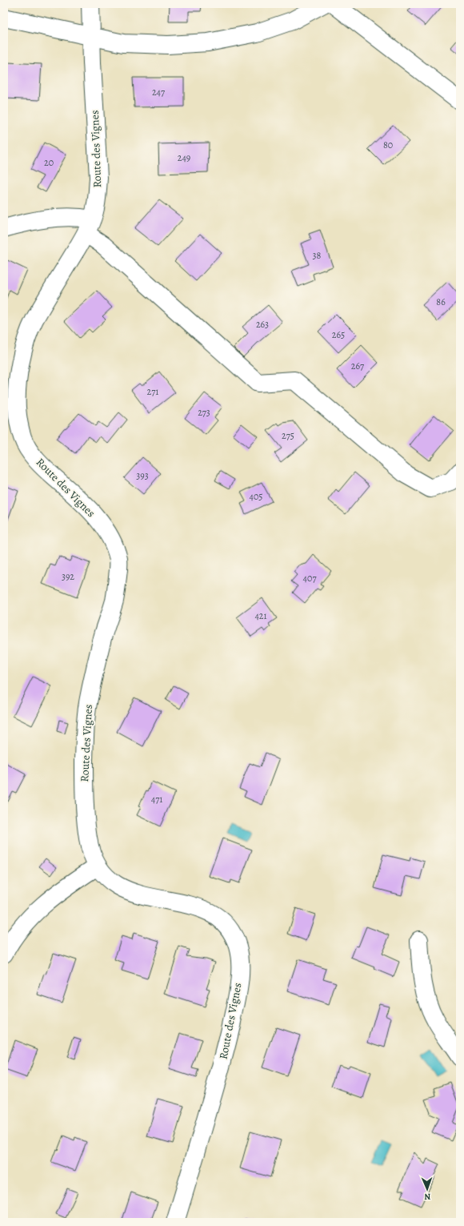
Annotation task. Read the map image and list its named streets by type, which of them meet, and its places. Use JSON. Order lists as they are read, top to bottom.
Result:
{
  "streets": {
    "street": ["Route des Vignes"]
  },
  "house_numbers": [
    "247",
    "80",
    "249",
    "20",
    "38",
    "86",
    "263",
    "265",
    "267",
    "271",
    "273",
    "275",
    "393",
    "405",
    "392",
    "407",
    "421",
    "471"
  ],
  "north": "bottom"
}
